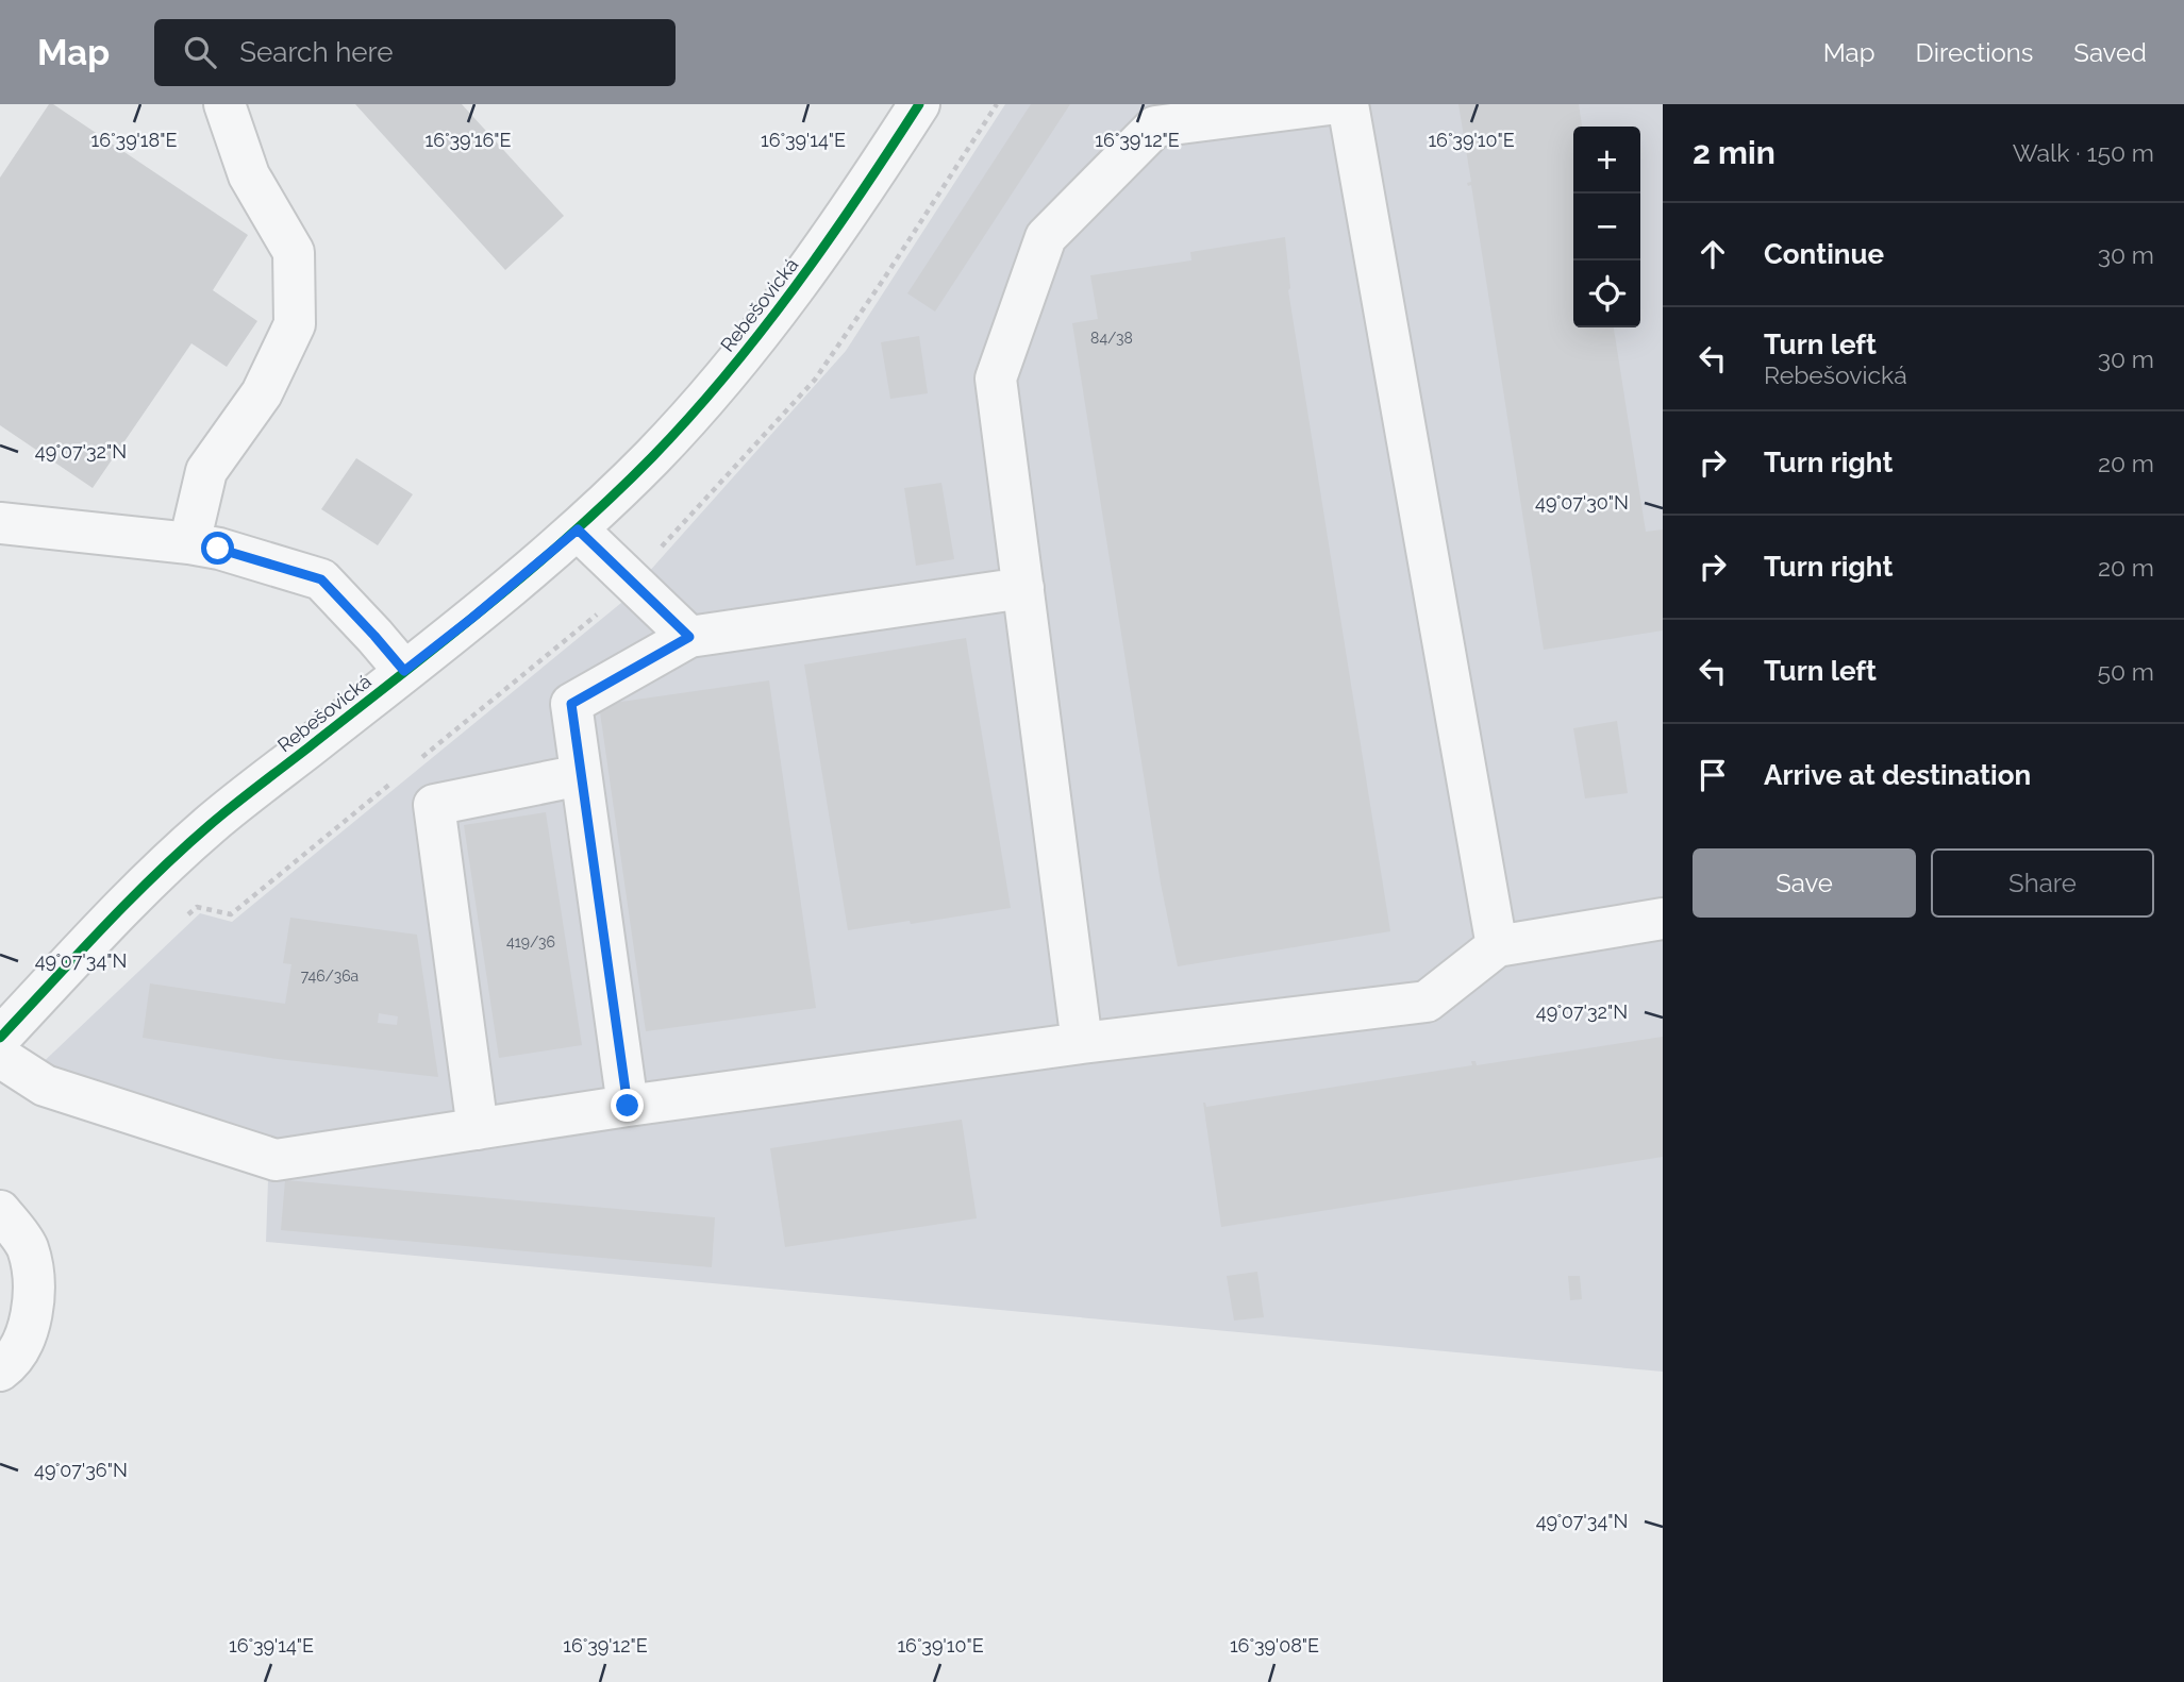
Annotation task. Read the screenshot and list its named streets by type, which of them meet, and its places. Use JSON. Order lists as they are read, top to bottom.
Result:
{
  "streets": {
    "street": ["Rebešovická"]
  },
  "house_numbers": ["84/38", "419/36", "746/36a"],
  "page": {
    "header": "Map",
    "search": "Search here",
    "nav": ["Map", "Directions", "Saved"],
    "heading": ["2 min", "Walk · 150 m"],
    "map_buttons": ["+", "−"],
    "list": [
      ["Continue", "30 m"],
      ["Turn left", "Rebešovická", "30 m"],
      ["Turn right", "20 m"],
      ["Turn right", "20 m"],
      ["Turn left", "50 m"],
      "Arrive at destination"
    ],
    "buttons": ["Save", "Share"]
  },
  "coordinates": [
    "16°39'16\"E",
    "16°39'14\"E",
    "16°39'12\"E",
    "16°39'10\"E",
    "16°39'18\"E",
    "49°07'32\"N",
    "49°07'30\"N",
    "49°07'34\"N",
    "49°07'36\"N",
    "16°39'08\"E"
  ]
}
